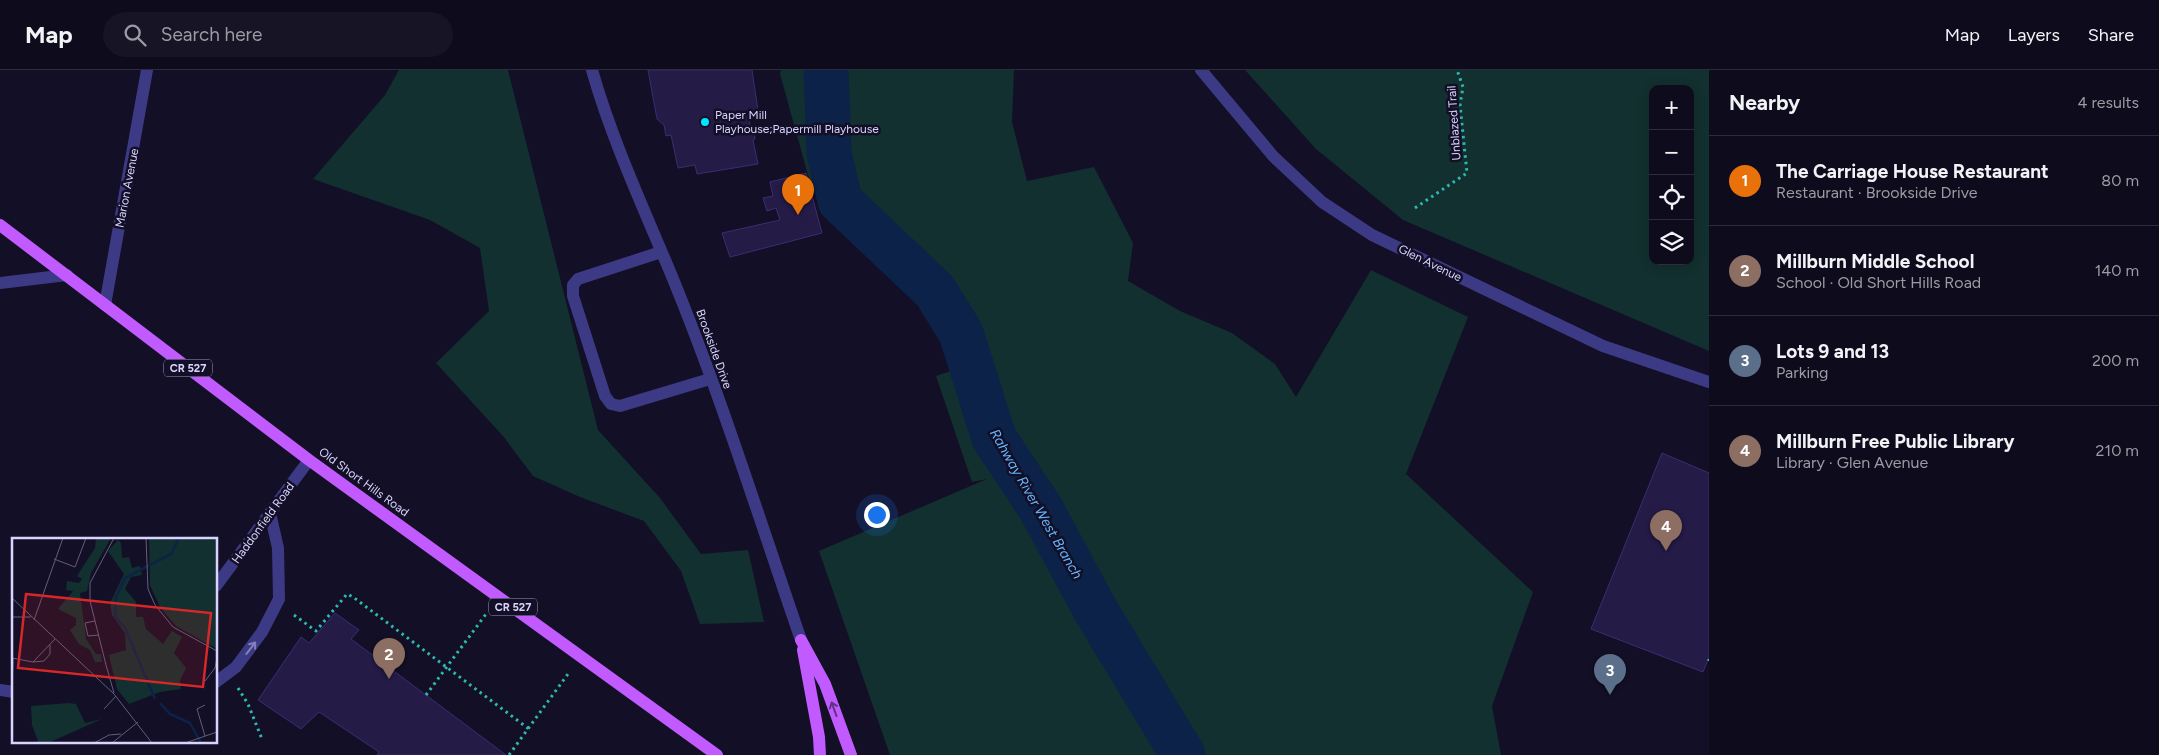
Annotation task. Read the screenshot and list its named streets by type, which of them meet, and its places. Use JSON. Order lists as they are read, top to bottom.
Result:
{
  "streets": {
    "main road": ["Brookside Drive", "CR 527", "Old Short Hills Road"],
    "street": ["Marion Avenue", "Glen Avenue", "Haddonfield Road"],
    "path": ["Unblazed Trail"]
  },
  "crossings": [
    ["Marion Avenue", "Old Short Hills Road"],
    ["Old Short Hills Road", "Haddonfield Road"]
  ],
  "water": ["Rahway River West Branch"],
  "places": ["Paper Mill Playhouse;Papermill Playhouse"],
  "page": {
    "header": "Map",
    "search": "Search here",
    "nav": ["Map", "Layers", "Share"],
    "heading": ["Nearby", "4 results"],
    "map_buttons": ["+", "−"],
    "list": [
      {
        "mark": "1",
        "name": "The Carriage House Restaurant",
        "note": "Restaurant · Brookside Drive",
        "value": "80 m"
      },
      {
        "mark": "2",
        "name": "Millburn Middle School",
        "note": "School · Old Short Hills Road",
        "value": "140 m"
      },
      {
        "mark": "3",
        "name": "Lots 9 and 13",
        "note": "Parking",
        "value": "200 m"
      },
      {
        "mark": "4",
        "name": "Millburn Free Public Library",
        "note": "Library · Glen Avenue",
        "value": "210 m"
      }
    ],
    "pins": [
      "1",
      "4",
      "2",
      "3"
    ]
  }
}
